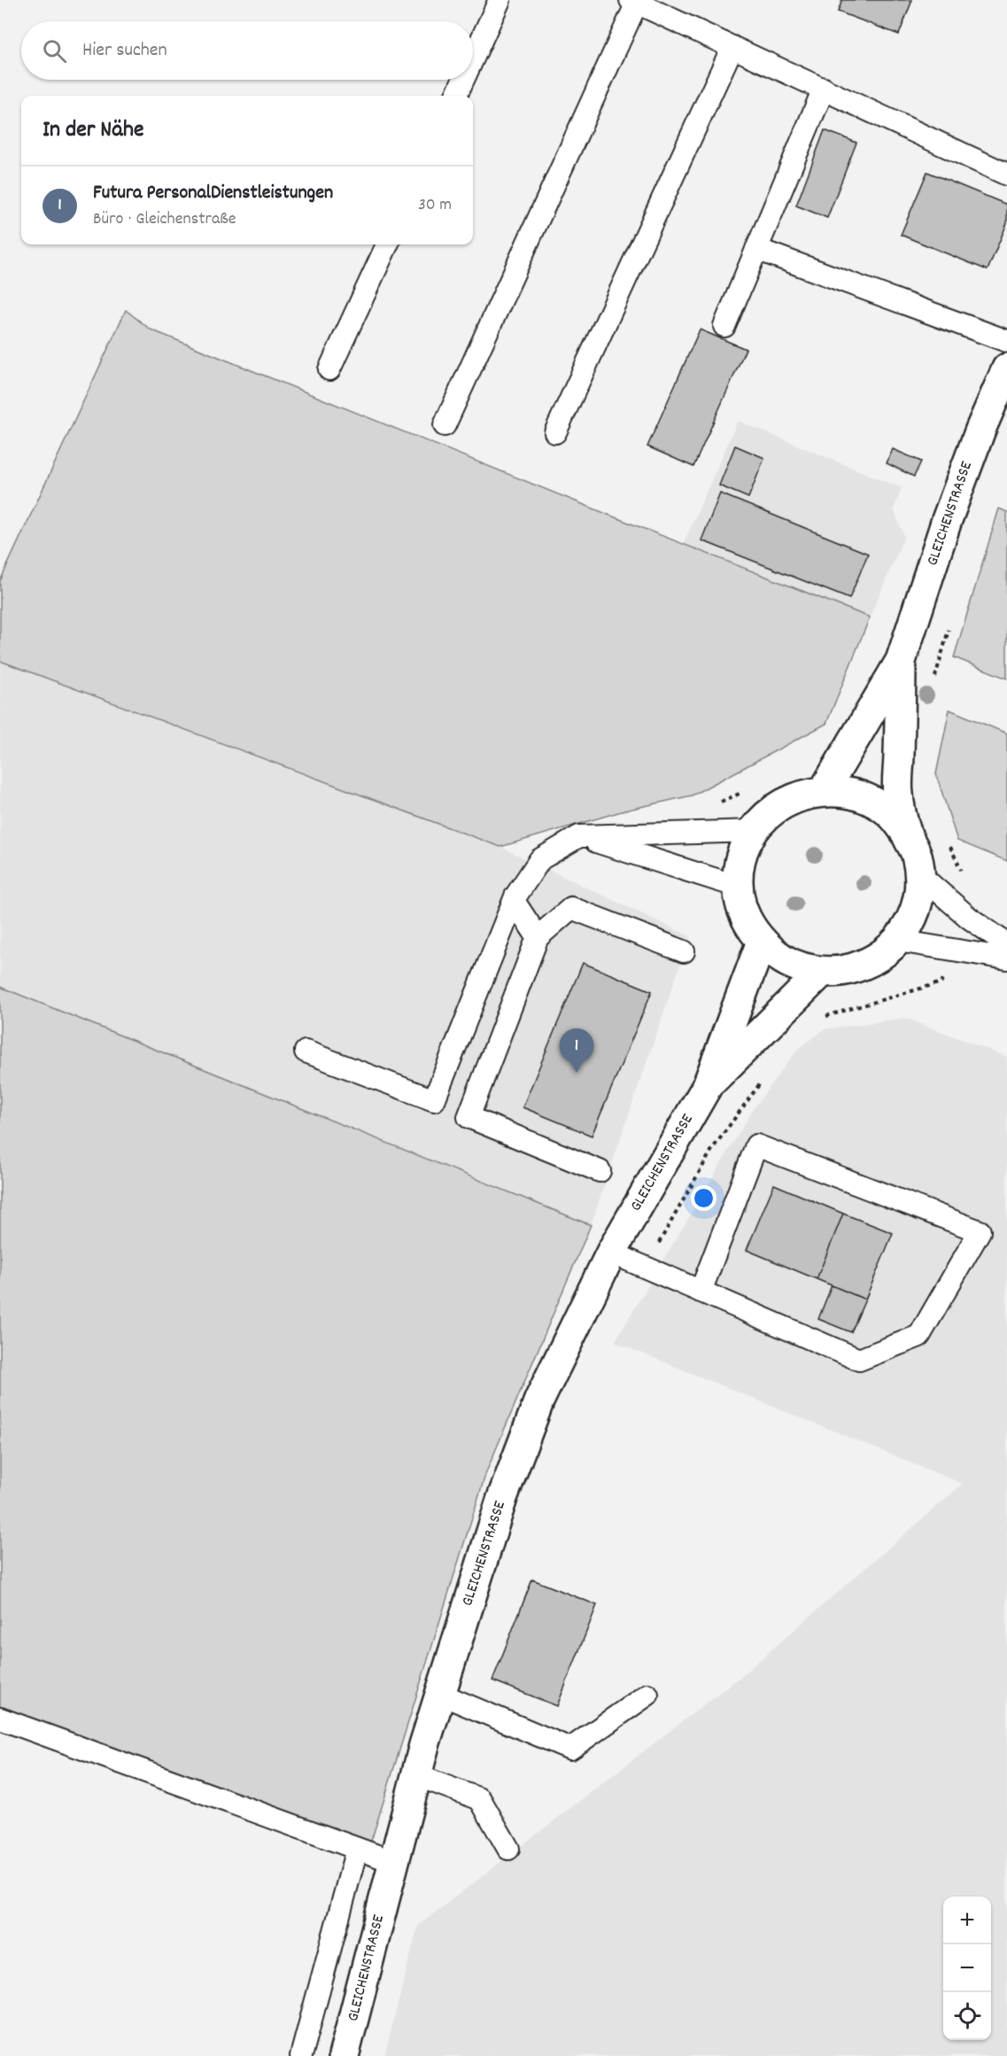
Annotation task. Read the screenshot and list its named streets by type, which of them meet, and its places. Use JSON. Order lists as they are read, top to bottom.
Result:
{
  "streets": {
    "street": ["GLEICHENSTRASSE"]
  },
  "page": {
    "search": "Hier suchen",
    "heading": "In der Nähe",
    "list": [
      {
        "mark": "1",
        "name": "Futura PersonalDienstleistungen",
        "note": "Büro · Gleichenstraße",
        "value": "30 m"
      }
    ],
    "pins": "1",
    "map_buttons": ["+", "−"]
  }
}
